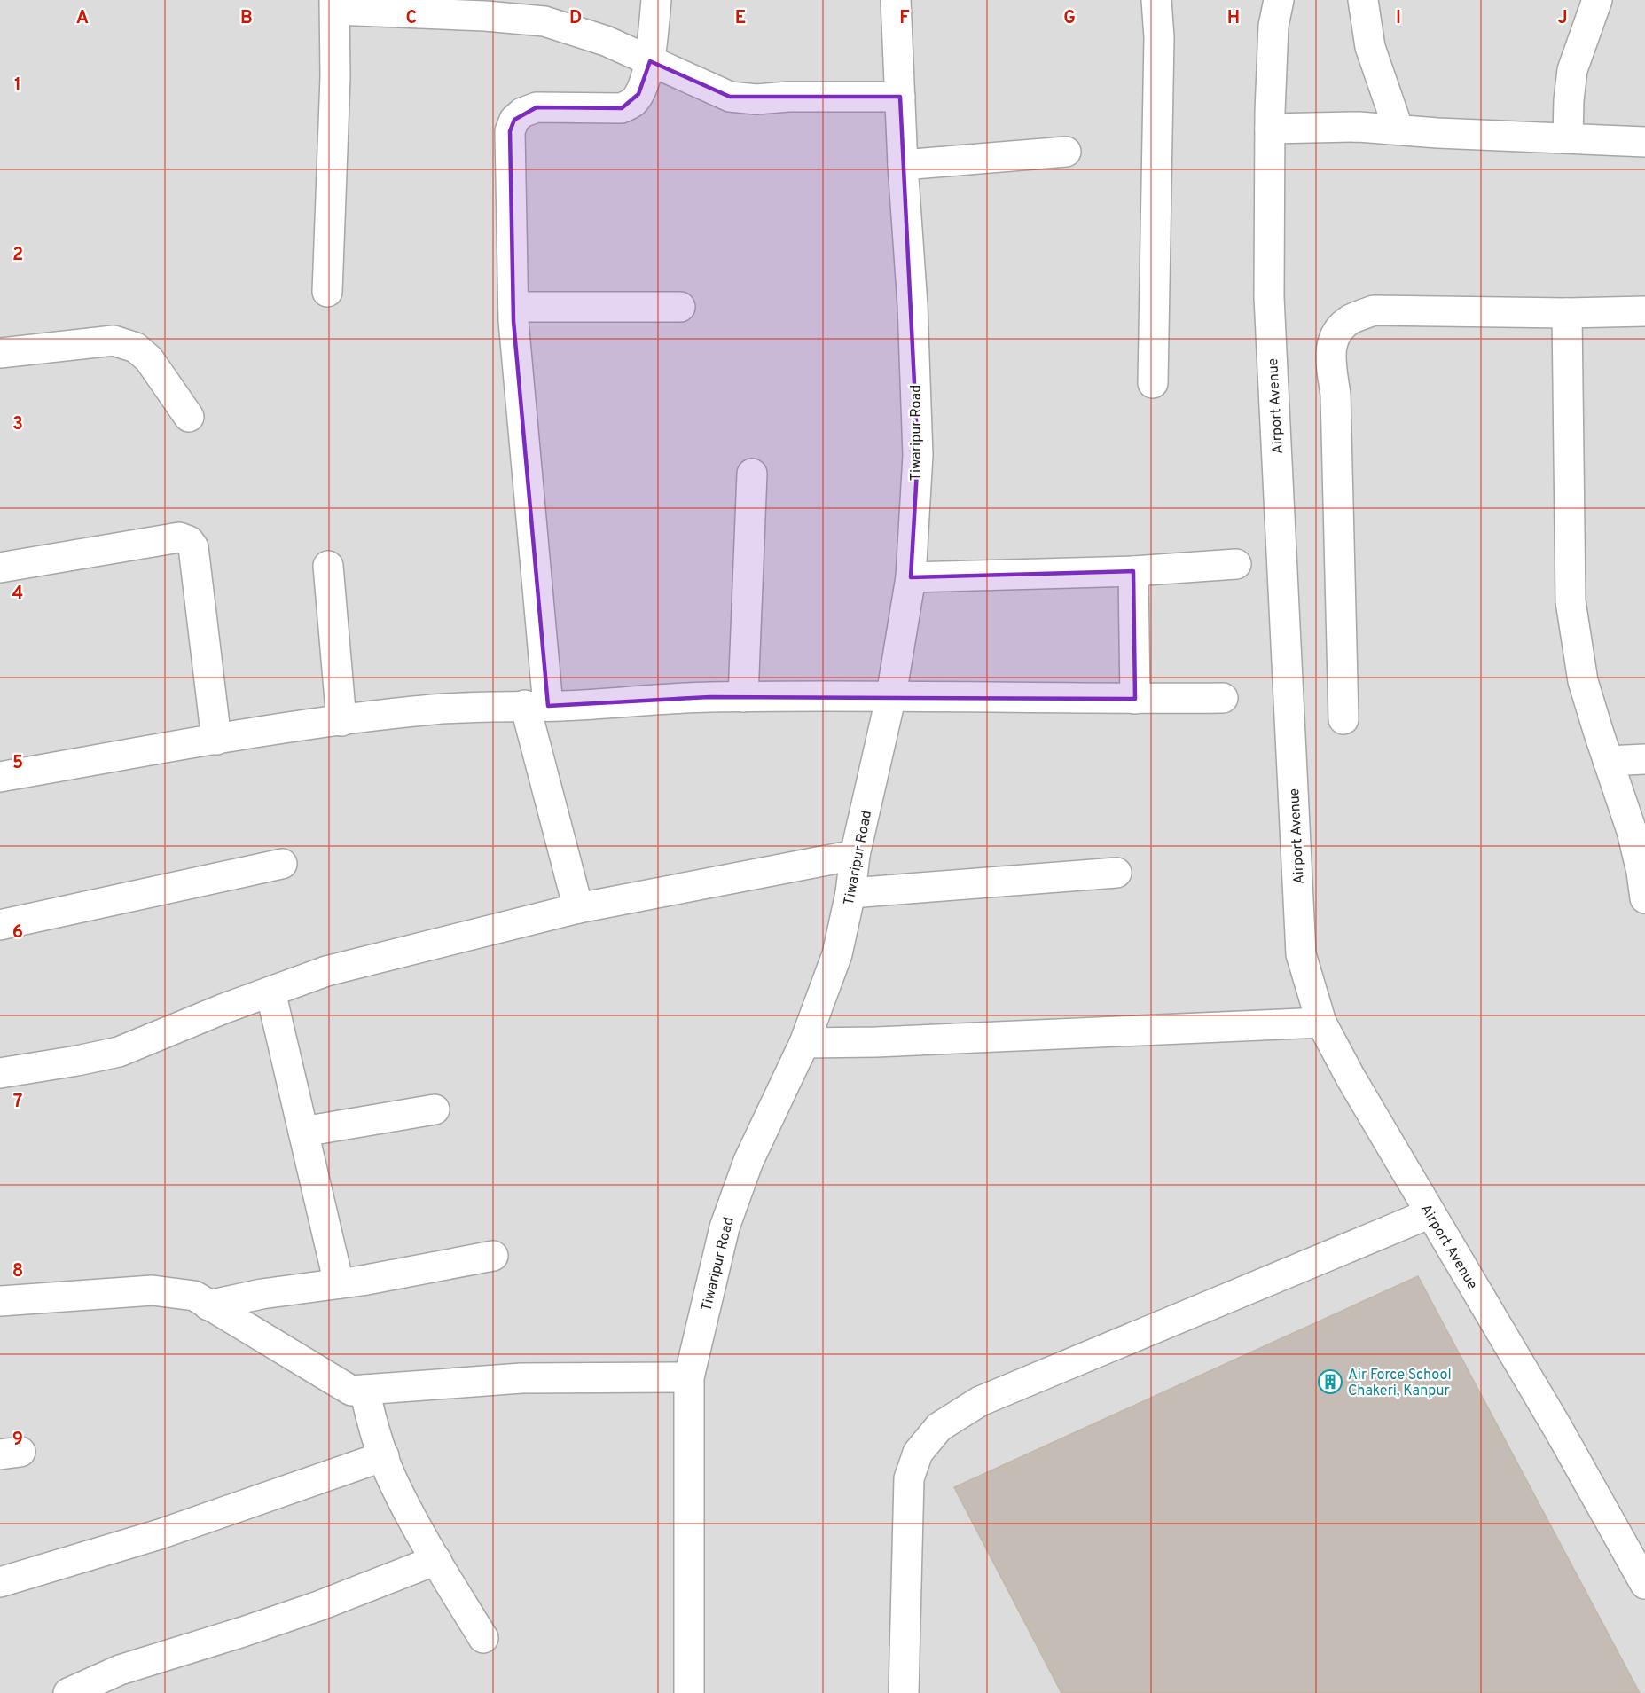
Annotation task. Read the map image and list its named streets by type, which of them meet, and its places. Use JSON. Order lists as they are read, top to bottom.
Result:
{
  "streets": {
    "street": ["Airport Avenue", "Tiwaripur Road"]
  },
  "places": {
    "building": ["Air Force School Chakeri, Kanpur"]
  },
  "grid": {
    "columns": [
      "A",
      "B",
      "C",
      "D",
      "E",
      "F",
      "G",
      "H",
      "I",
      "J"
    ],
    "rows": [
      "1",
      "2",
      "3",
      "4",
      "5",
      "6",
      "7",
      "8",
      "9"
    ]
  }
}
